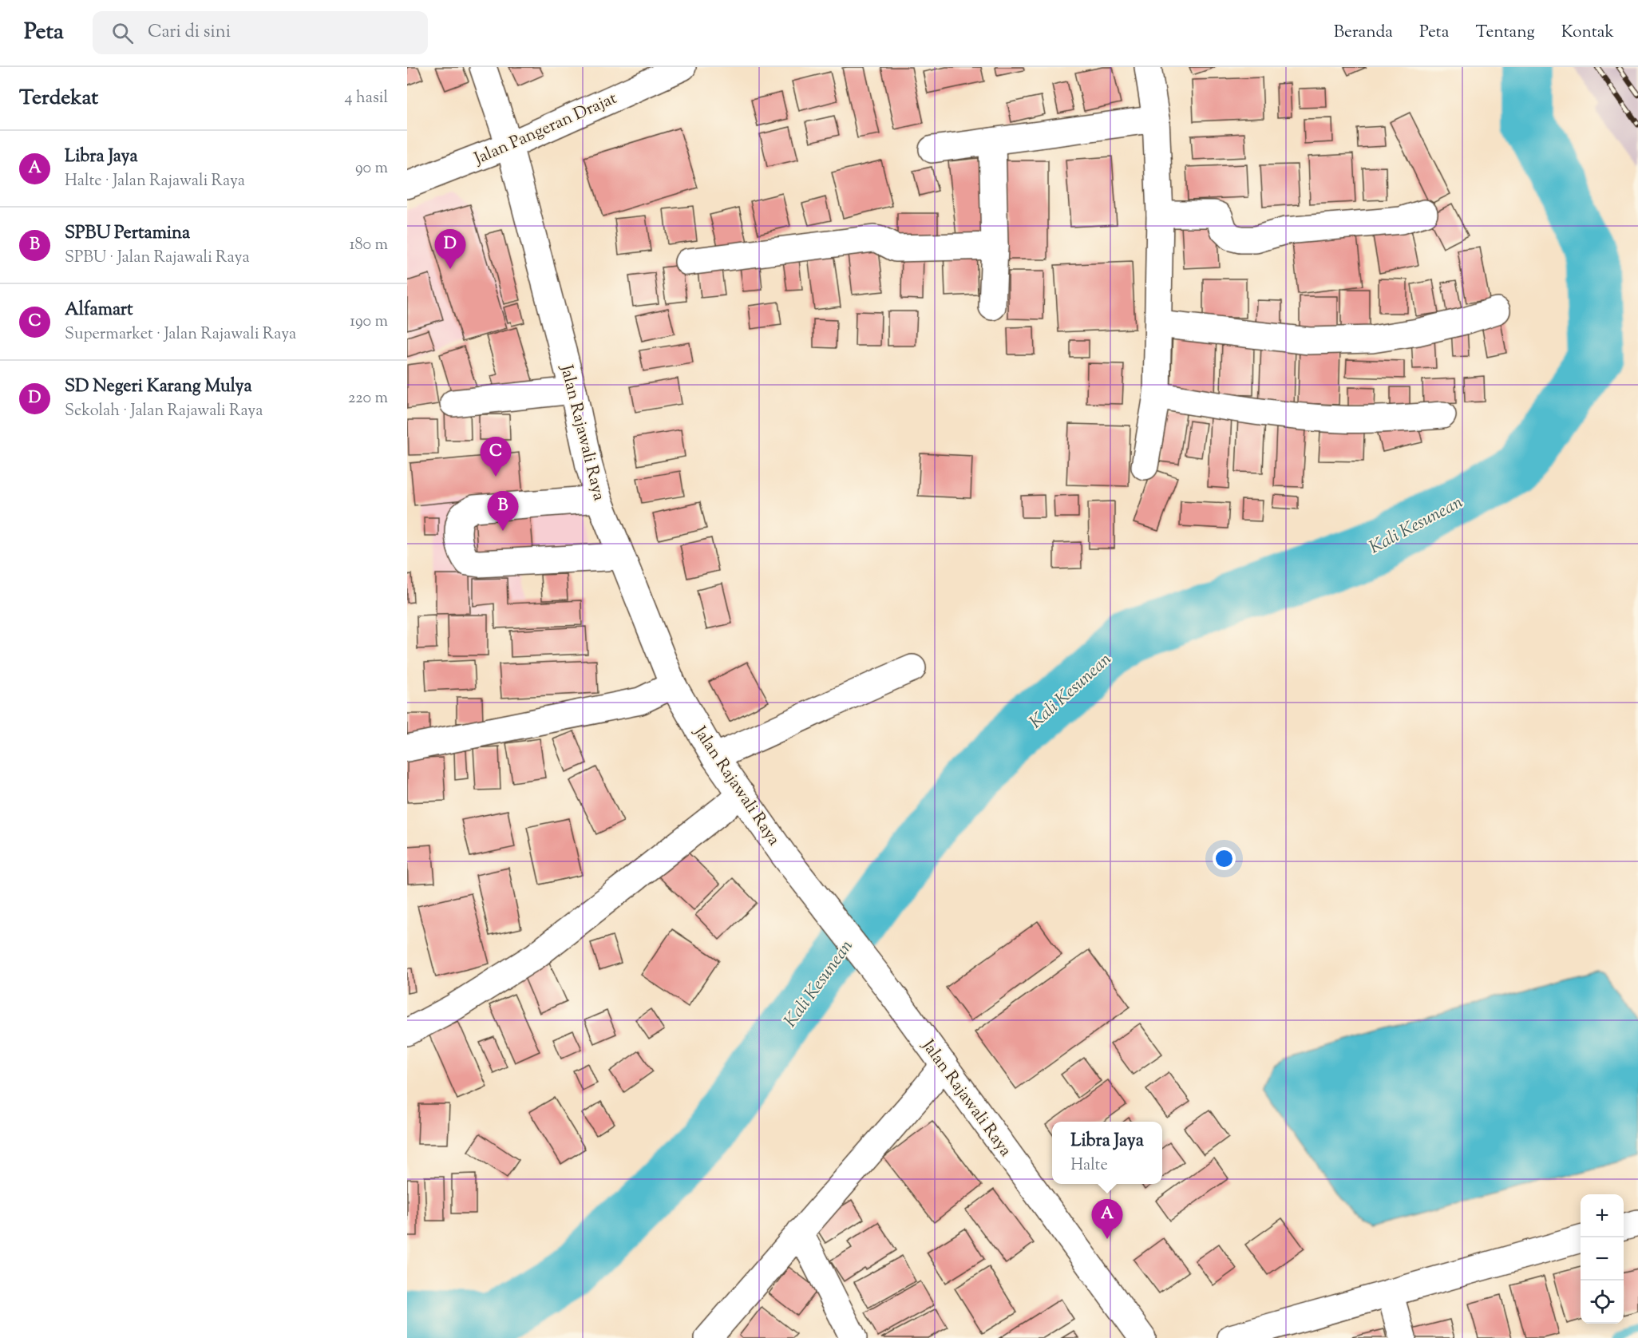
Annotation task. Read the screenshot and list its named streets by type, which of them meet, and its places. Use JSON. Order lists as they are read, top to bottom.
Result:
{
  "streets": {
    "street": ["Jalan Pangeran Drajat", "Jalan Rajawali Raya"]
  },
  "crossings": [
    ["Jalan Pangeran Drajat", "Jalan Rajawali Raya"]
  ],
  "water": ["Kali Kesunean"],
  "page": {
    "header": "Peta",
    "search": "Cari di sini",
    "nav": [
      "Beranda",
      "Peta",
      "Tentang",
      "Kontak"
    ],
    "heading": ["Terdekat", "4 hasil"],
    "list": [
      {
        "mark": "A",
        "name": "Libra Jaya",
        "note": "Halte · Jalan Rajawali Raya",
        "value": "90 m"
      },
      {
        "mark": "B",
        "name": "SPBU Pertamina",
        "note": "SPBU · Jalan Rajawali Raya",
        "value": "180 m"
      },
      {
        "mark": "C",
        "name": "Alfamart",
        "note": "Supermarket · Jalan Rajawali Raya",
        "value": "190 m"
      },
      {
        "mark": "D",
        "name": "SD Negeri Karang Mulya",
        "note": "Sekolah · Jalan Rajawali Raya",
        "value": "220 m"
      }
    ],
    "pins": [
      "D",
      "C",
      "B",
      "A"
    ],
    "popup": ["Libra Jaya", "Halte"],
    "map_buttons": ["+", "−"]
  }
}
